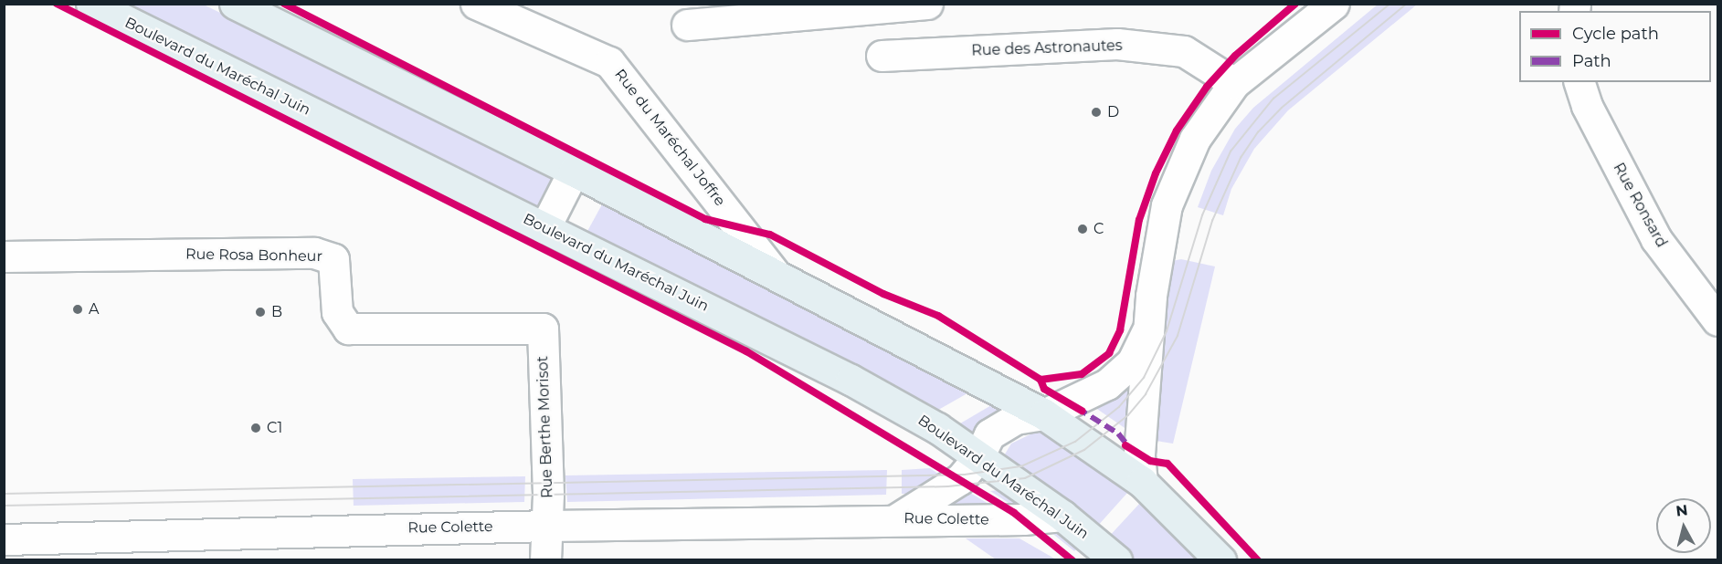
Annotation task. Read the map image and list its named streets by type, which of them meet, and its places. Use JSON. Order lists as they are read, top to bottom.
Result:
{
  "streets": {
    "main road": ["Boulevard du Maréchal Juin"],
    "street": [
      "Rue des Astronautes",
      "Rue du Maréchal Joffre",
      "Rue Ronsard",
      "Rue Rosa Bonheur",
      "Rue Berthe Morisot",
      "Rue Colette"
    ]
  },
  "crossings": [
    ["Boulevard du Maréchal Juin", "Rue Colette"],
    ["Rue Rosa Bonheur", "Rue Berthe Morisot"],
    ["Rue Berthe Morisot", "Rue Colette"]
  ],
  "places": [
    "D",
    "C",
    "A",
    "B",
    "C1"
  ],
  "legend": ["Cycle path", "Path"],
  "north": "top"
}
